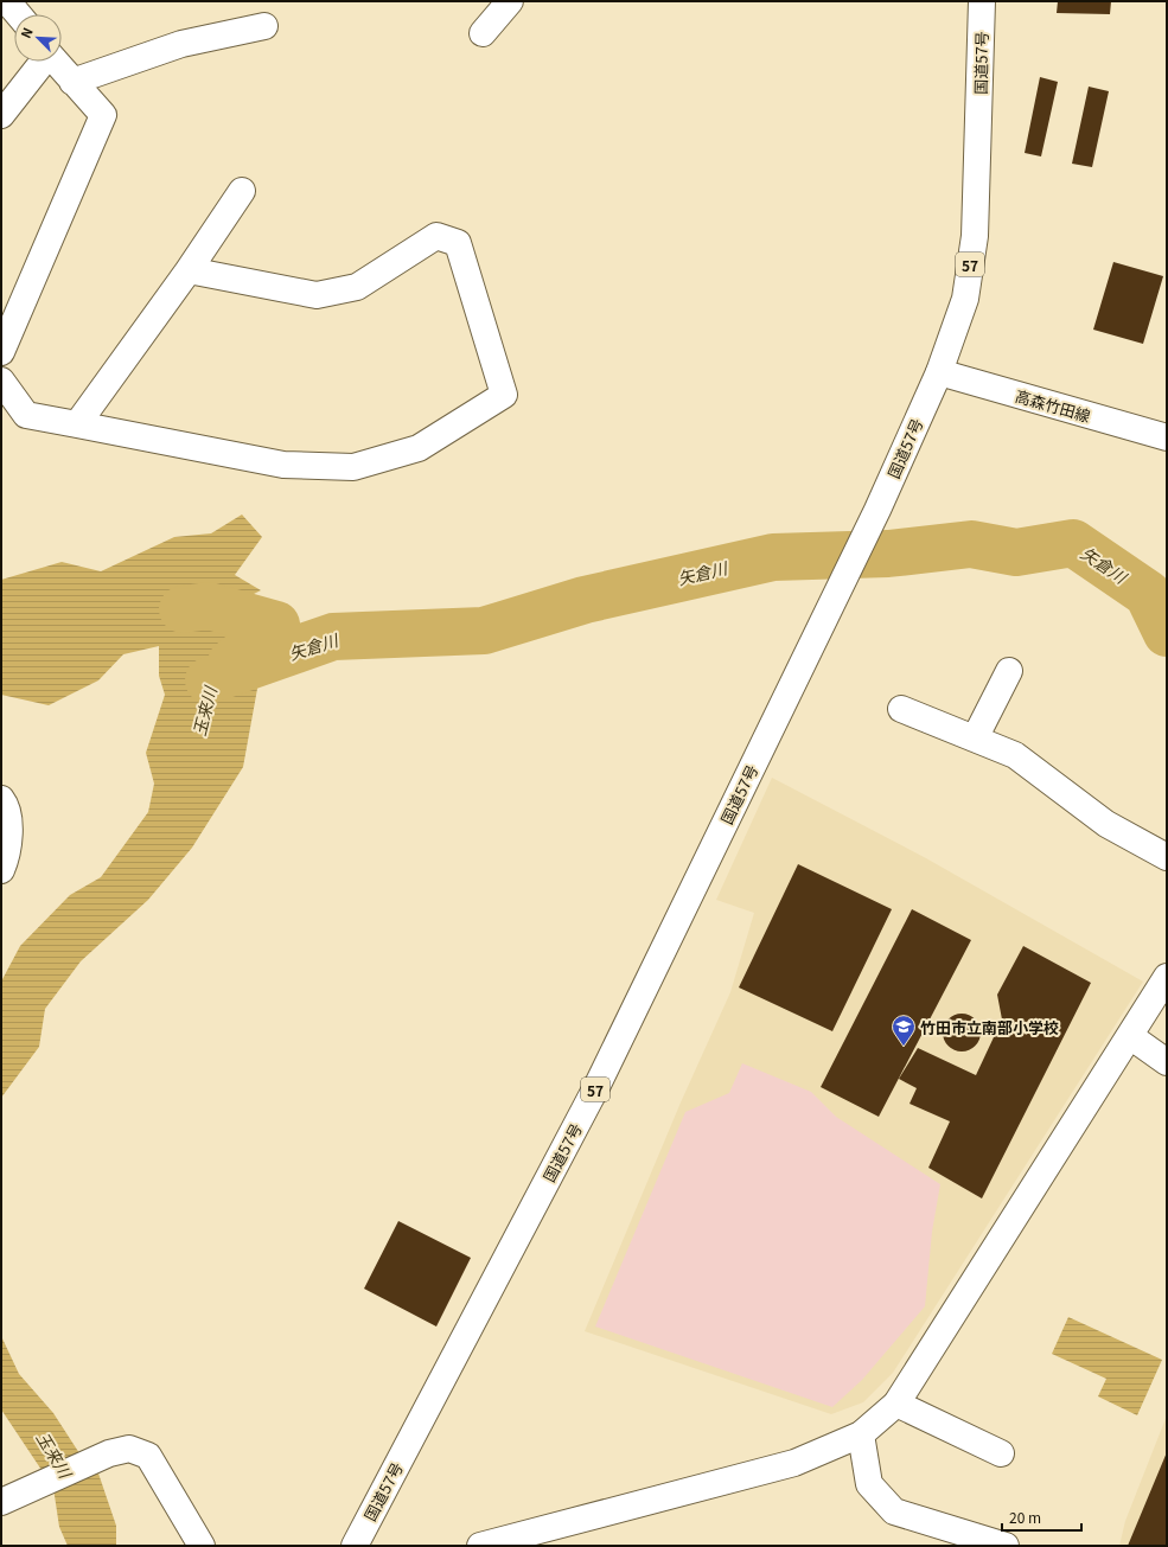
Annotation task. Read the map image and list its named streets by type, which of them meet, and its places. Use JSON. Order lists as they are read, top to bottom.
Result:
{
  "streets": {
    "main road": ["国道57号", "57", "高森竹田線"]
  },
  "crossings": [
    ["国道57号", "高森竹田線"]
  ],
  "water": ["矢倉川", "玉来川"],
  "places": {
    "school or university": ["竹田市立南部小学校"]
  },
  "scale_bar": "20 m",
  "north": "top left"
}
